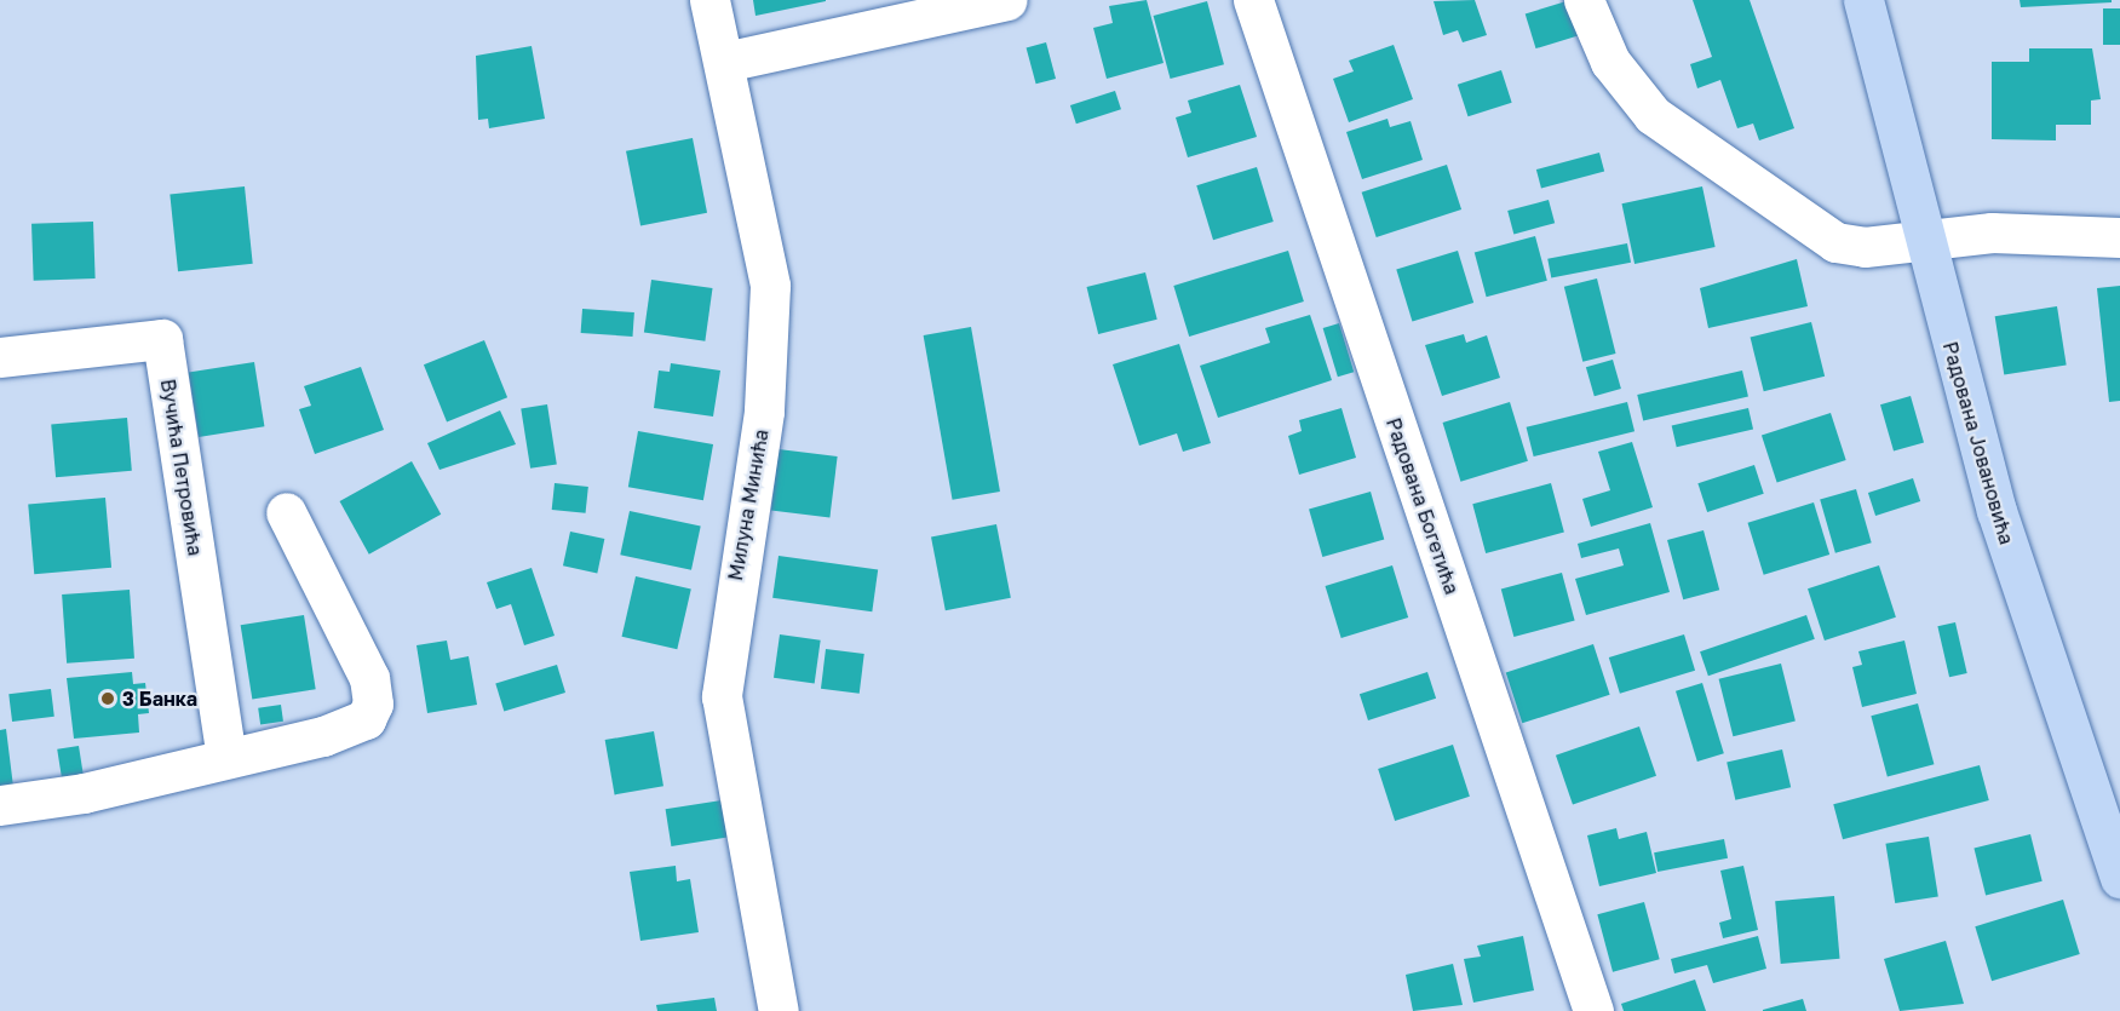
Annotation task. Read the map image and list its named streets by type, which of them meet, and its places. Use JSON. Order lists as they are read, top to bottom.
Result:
{
  "streets": {
    "main road": ["Радована Јовановића"],
    "street": ["Вучића Петровића", "Милуна Минића", "Радована Богетића"]
  },
  "places": ["3 Банка"]
}
